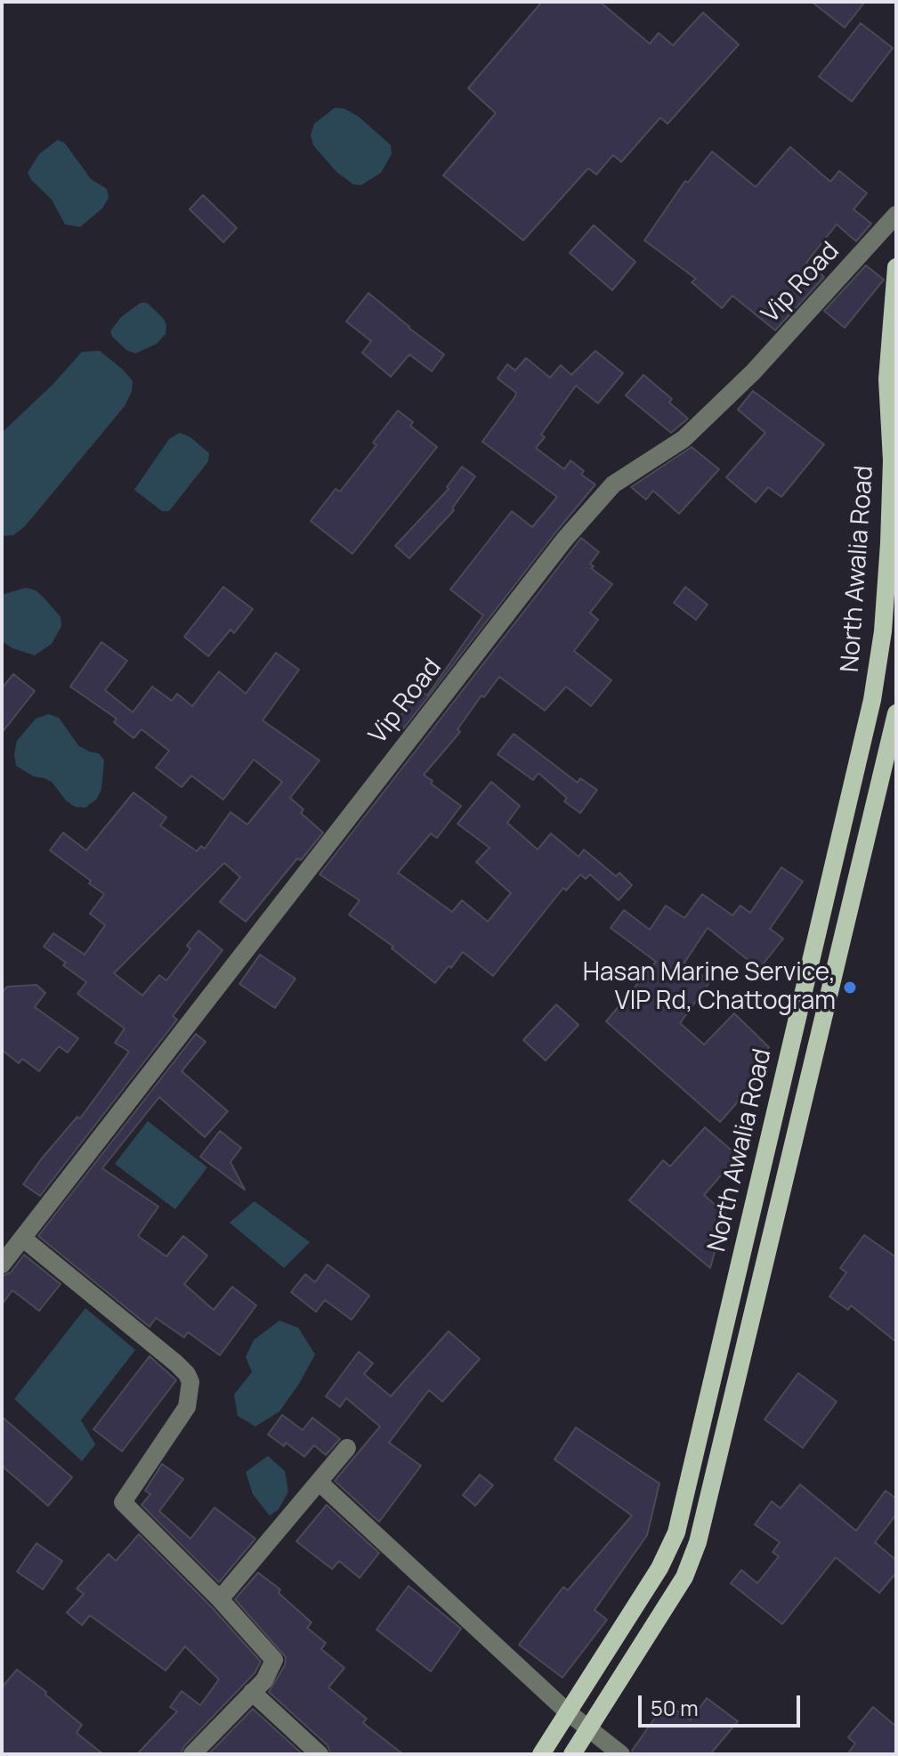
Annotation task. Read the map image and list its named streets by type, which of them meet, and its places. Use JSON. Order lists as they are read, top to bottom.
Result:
{
  "streets": {
    "main road": ["North Awalia Road"],
    "street": ["Vip Road"]
  },
  "places": ["Hasan Marine Service, VIP Rd, Chattogram"],
  "scale_bar": "50 m"
}
